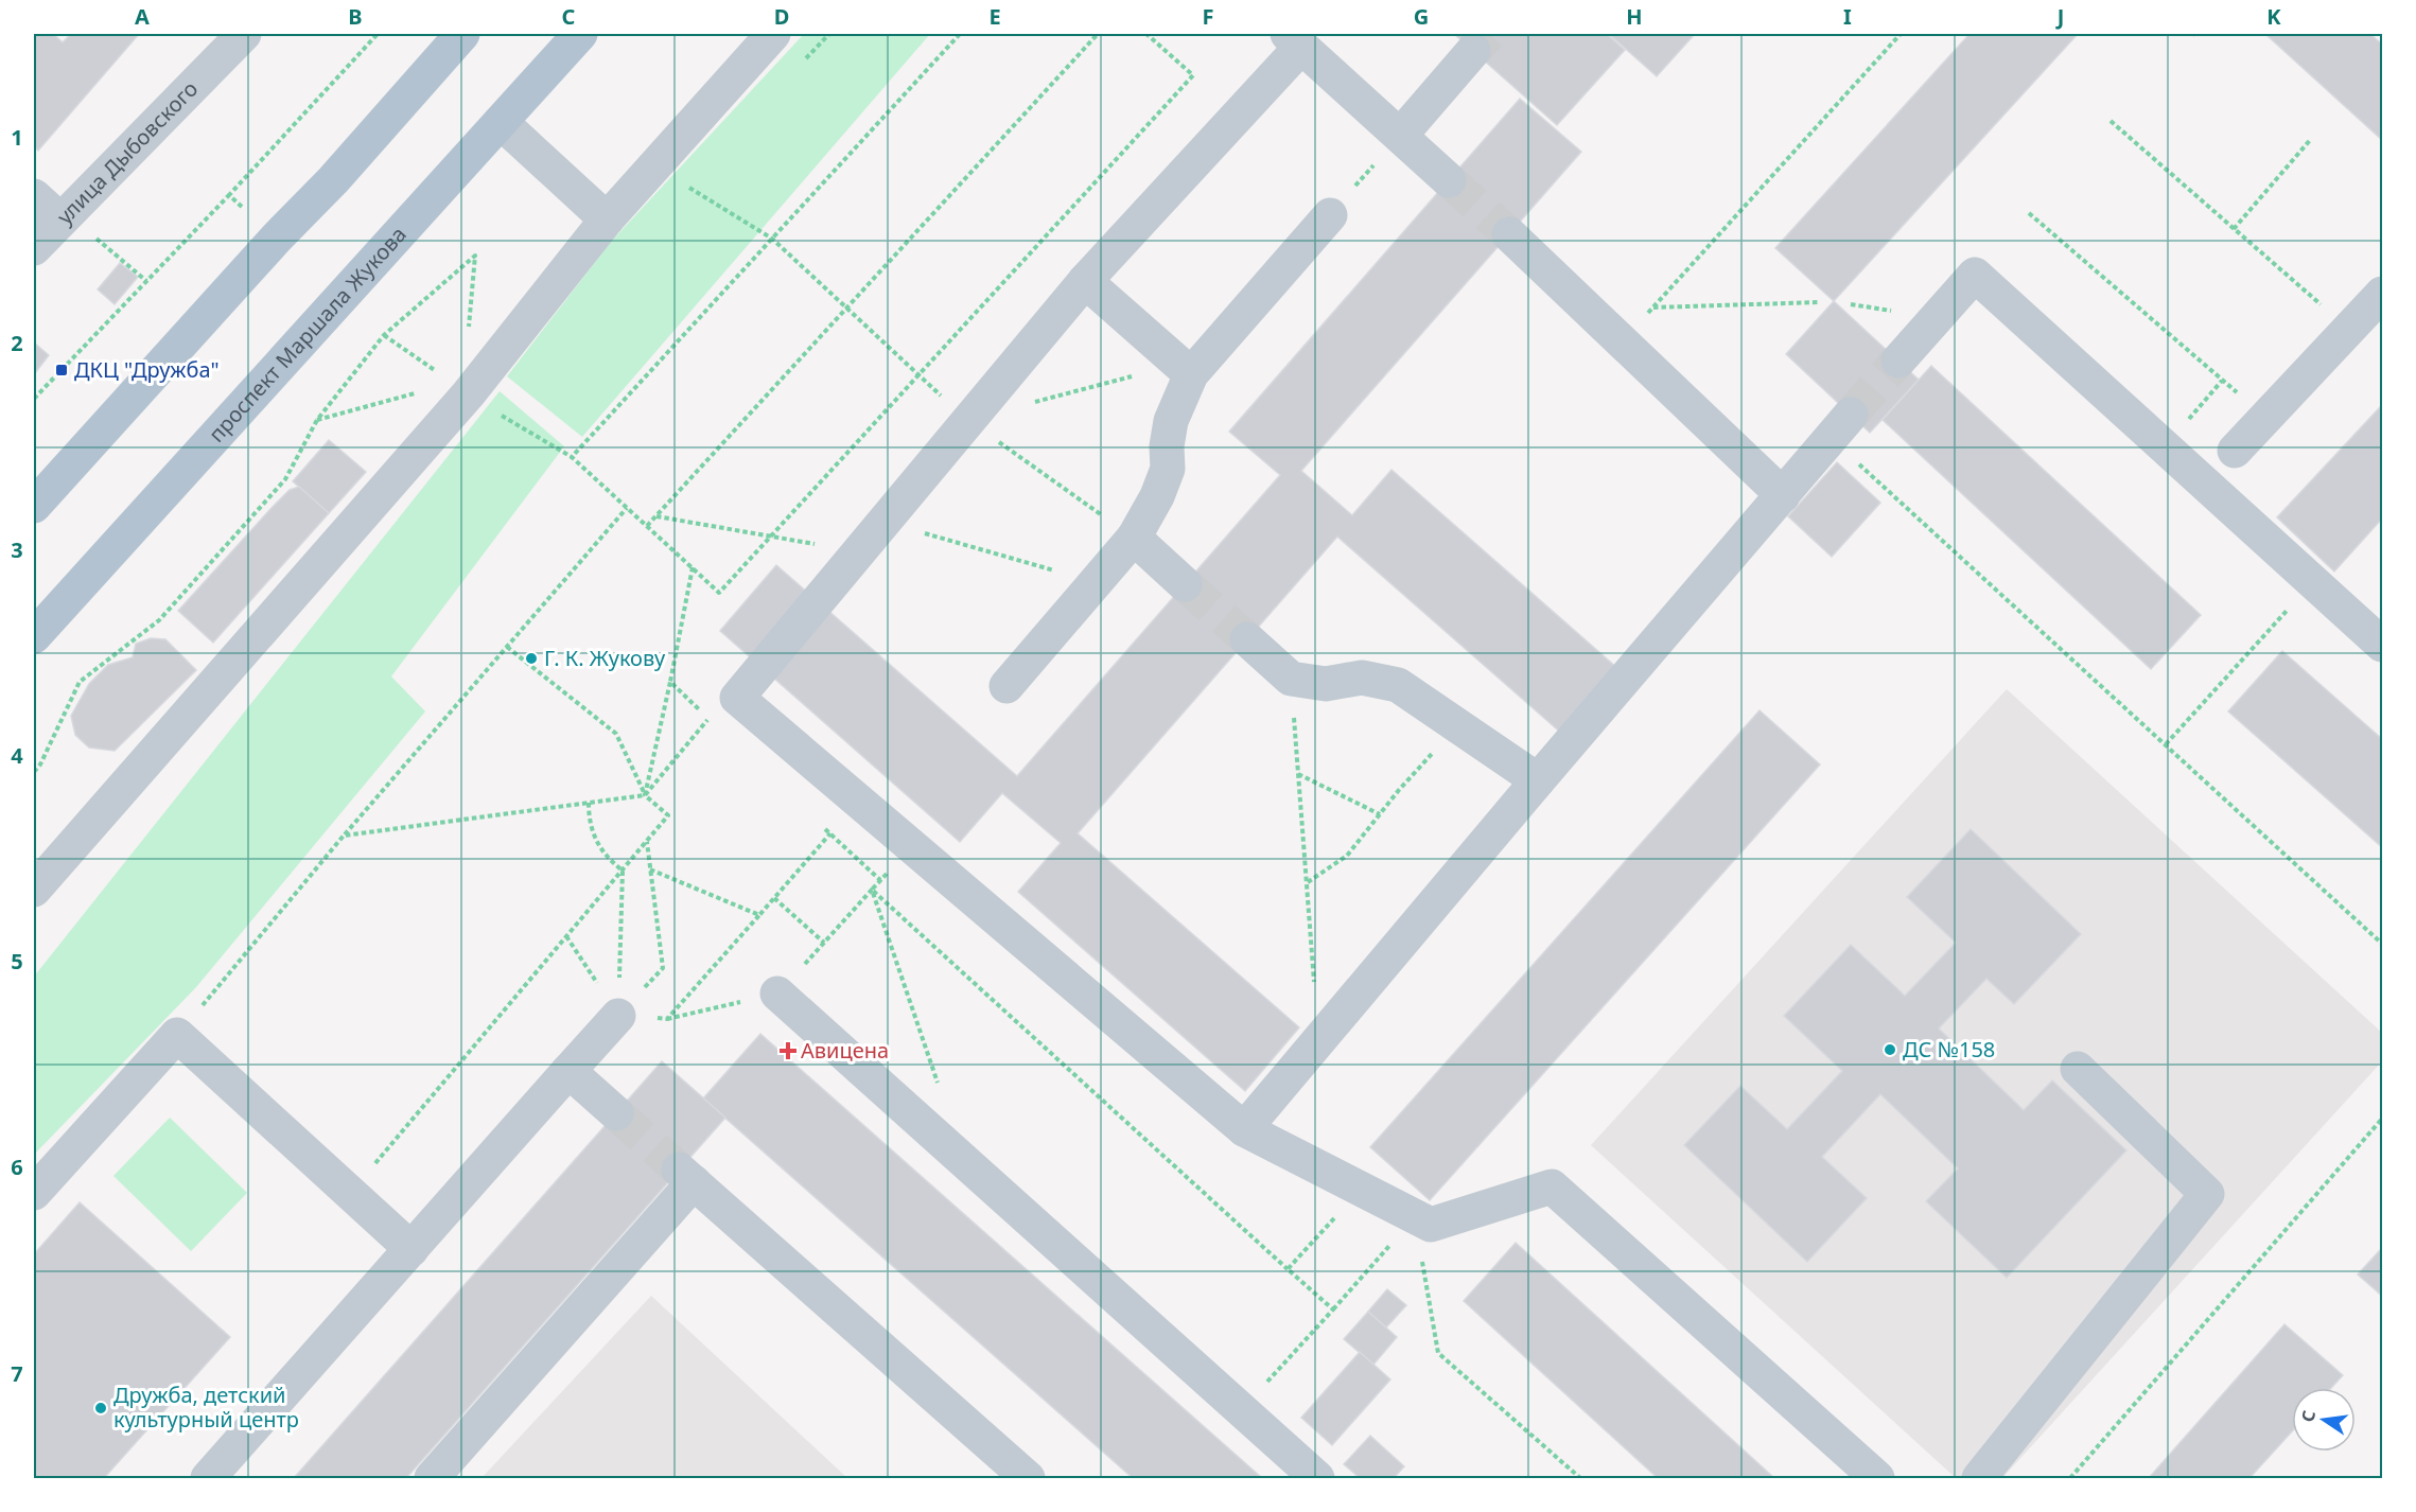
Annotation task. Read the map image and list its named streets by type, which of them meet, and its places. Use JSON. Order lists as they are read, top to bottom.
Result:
{
  "streets": {
    "main road": ["проспект Маршала Жукова"],
    "street": ["улица Дыбовского"]
  },
  "places": {
    "transit": ["ДКЦ \"Дружба\""],
    "other": ["Г. К. Жукову", "ДС №158", "Дружба, детский культурный центр"],
    "health": ["Авицена"]
  },
  "north": "left",
  "grid": {
    "columns": [
      "A",
      "B",
      "C",
      "D",
      "E",
      "F",
      "G",
      "H",
      "I",
      "J",
      "K"
    ],
    "rows": [
      "1",
      "2",
      "3",
      "4",
      "5",
      "6",
      "7"
    ]
  }
}
